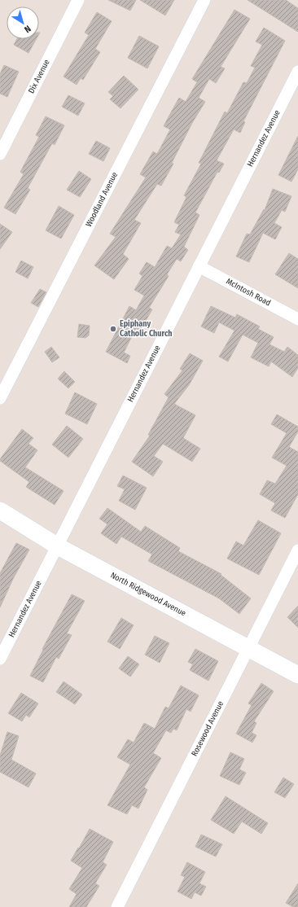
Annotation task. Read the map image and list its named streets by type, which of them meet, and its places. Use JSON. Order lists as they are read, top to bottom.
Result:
{
  "streets": {
    "street": [
      "Dix Avenue",
      "Hernandez Avenue",
      "Woodland Avenue",
      "McIntosh Road",
      "North Ridgewood Avenue",
      "Rosewood Avenue"
    ]
  },
  "crossings": [
    ["Hernandez Avenue", "McIntosh Road"],
    ["Hernandez Avenue", "North Ridgewood Avenue"],
    ["North Ridgewood Avenue", "Rosewood Avenue"]
  ],
  "places": ["Epiphany Catholic Church"],
  "north": "bottom right"
}
